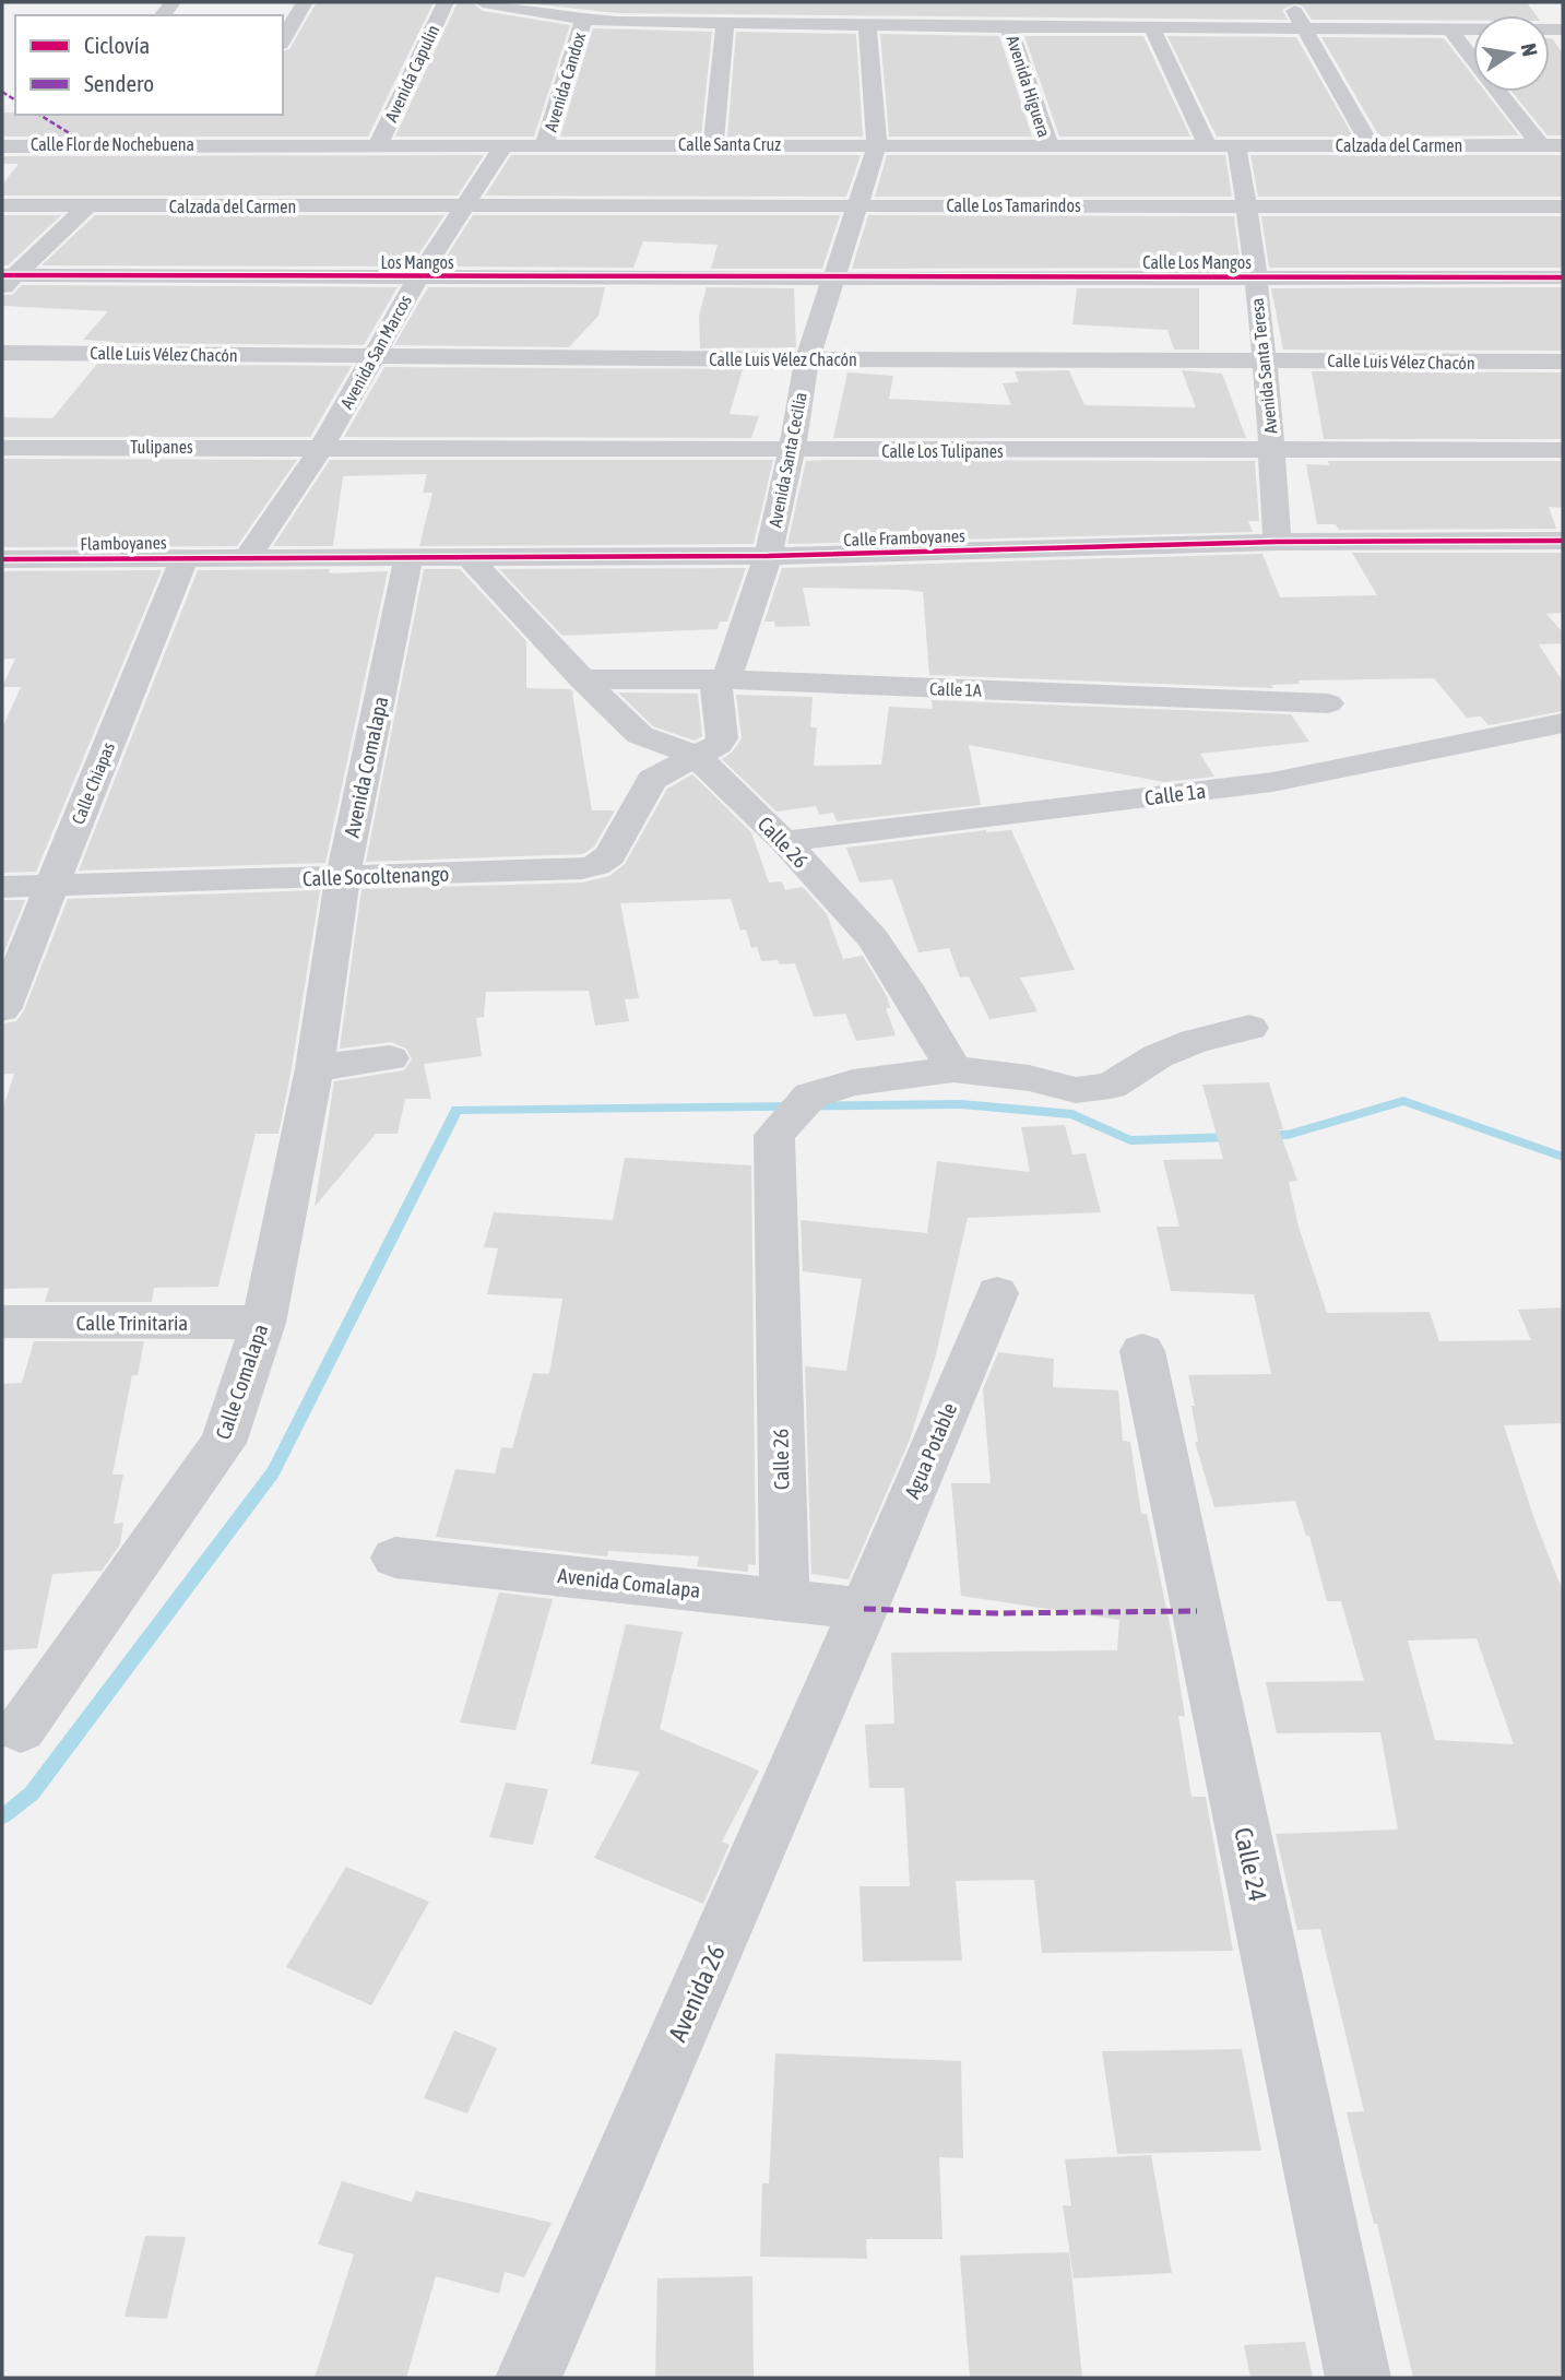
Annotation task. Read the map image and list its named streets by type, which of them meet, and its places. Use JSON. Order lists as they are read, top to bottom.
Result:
{
  "streets": {
    "street": [
      "Avenida Capulin",
      "Avenida Candox",
      "Avenida Higuera",
      "Calle Flor de Nochebuena",
      "Calle Santa Cruz",
      "Calzada del Carmen",
      "Calle Los Tamarindos",
      "Los Mangos",
      "Calle Los Mangos",
      "Avenida San Marcos",
      "Calle Luis Vélez Chacón",
      "Avenida Santa Teresa",
      "Tulipanes",
      "Calle Los Tulipanes",
      "Avenida Santa Cecilia",
      "Calle Framboyanes",
      "Flamboyanes",
      "Calle 1A",
      "Avenida Comalapa",
      "Calle Chiapas",
      "Calle 1a",
      "Calle 26",
      "Calle Socoltenango",
      "Calle Trinitaria",
      "Calle Comalapa",
      "Agua Potable",
      "Calle 24",
      "Avenida 26"
    ]
  },
  "crossings": [
    ["Avenida Capulin", "Calle Santa Cruz"],
    ["Avenida Candox", "Calle Santa Cruz"],
    ["Avenida Higuera", "Calle Santa Cruz"],
    ["Calle Flor de Nochebuena", "Calle Santa Cruz"],
    ["Calle Santa Cruz", "Calzada del Carmen"],
    ["Calle Santa Cruz", "Avenida San Marcos"],
    ["Calle Santa Cruz", "Avenida Santa Teresa"],
    ["Calle Santa Cruz", "Avenida Santa Cecilia"],
    ["Calzada del Carmen", "Calle Los Tamarindos"],
    ["Calzada del Carmen", "Avenida San Marcos"],
    ["Calzada del Carmen", "Avenida Santa Teresa"],
    ["Calle Los Tamarindos", "Avenida San Marcos"],
    ["Calle Los Tamarindos", "Avenida Santa Teresa"],
    ["Calle Los Tamarindos", "Avenida Santa Cecilia"],
    ["Los Mangos", "Calle Los Mangos"],
    ["Los Mangos", "Avenida San Marcos"],
    ["Los Mangos", "Avenida Santa Cecilia"],
    ["Calle Los Mangos", "Avenida Santa Teresa"],
    ["Calle Los Mangos", "Avenida Santa Cecilia"],
    ["Avenida San Marcos", "Calle Luis Vélez Chacón"],
    ["Avenida San Marcos", "Tulipanes"],
    ["Avenida San Marcos", "Calle Los Tulipanes"],
    ["Avenida San Marcos", "Calle Framboyanes"],
    ["Avenida San Marcos", "Flamboyanes"],
    ["Calle Luis Vélez Chacón", "Avenida Santa Teresa"],
    ["Calle Luis Vélez Chacón", "Avenida Santa Cecilia"],
    ["Avenida Santa Teresa", "Calle Los Tulipanes"],
    ["Avenida Santa Teresa", "Calle Framboyanes"],
    ["Tulipanes", "Calle Los Tulipanes"],
    ["Calle Los Tulipanes", "Avenida Santa Cecilia"],
    ["Avenida Santa Cecilia", "Calle Framboyanes"],
    ["Avenida Santa Cecilia", "Calle 1A"],
    ["Avenida Santa Cecilia", "Calle Socoltenango"],
    ["Calle Framboyanes", "Flamboyanes"],
    ["Calle Framboyanes", "Avenida Comalapa"],
    ["Calle Framboyanes", "Calle 26"],
    ["Flamboyanes", "Calle Chiapas"],
    ["Calle 1A", "Calle 26"],
    ["Calle 1A", "Calle Socoltenango"],
    ["Avenida Comalapa", "Calle 26"],
    ["Avenida Comalapa", "Calle Socoltenango"],
    ["Avenida Comalapa", "Calle Comalapa"],
    ["Avenida Comalapa", "Agua Potable"],
    ["Avenida Comalapa", "Avenida 26"],
    ["Calle Chiapas", "Calle Socoltenango"],
    ["Calle 1a", "Calle 26"],
    ["Calle 26", "Calle Socoltenango"],
    ["Calle Trinitaria", "Calle Comalapa"],
    ["Agua Potable", "Avenida 26"]
  ],
  "legend": ["Ciclovía", "Sendero"],
  "north": "right"
}
